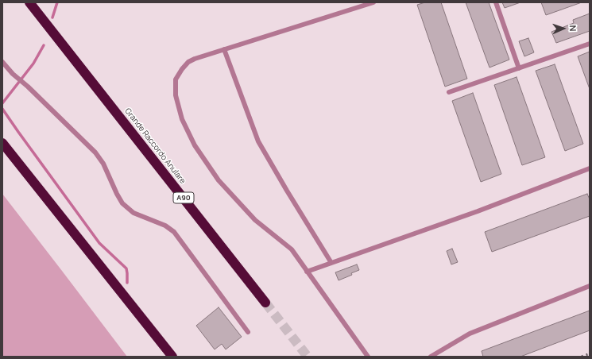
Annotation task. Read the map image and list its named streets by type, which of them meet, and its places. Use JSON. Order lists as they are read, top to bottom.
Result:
{
  "streets": {
    "highway": ["Grande Raccordo Anulare", "A90"]
  },
  "north": "right"
}
